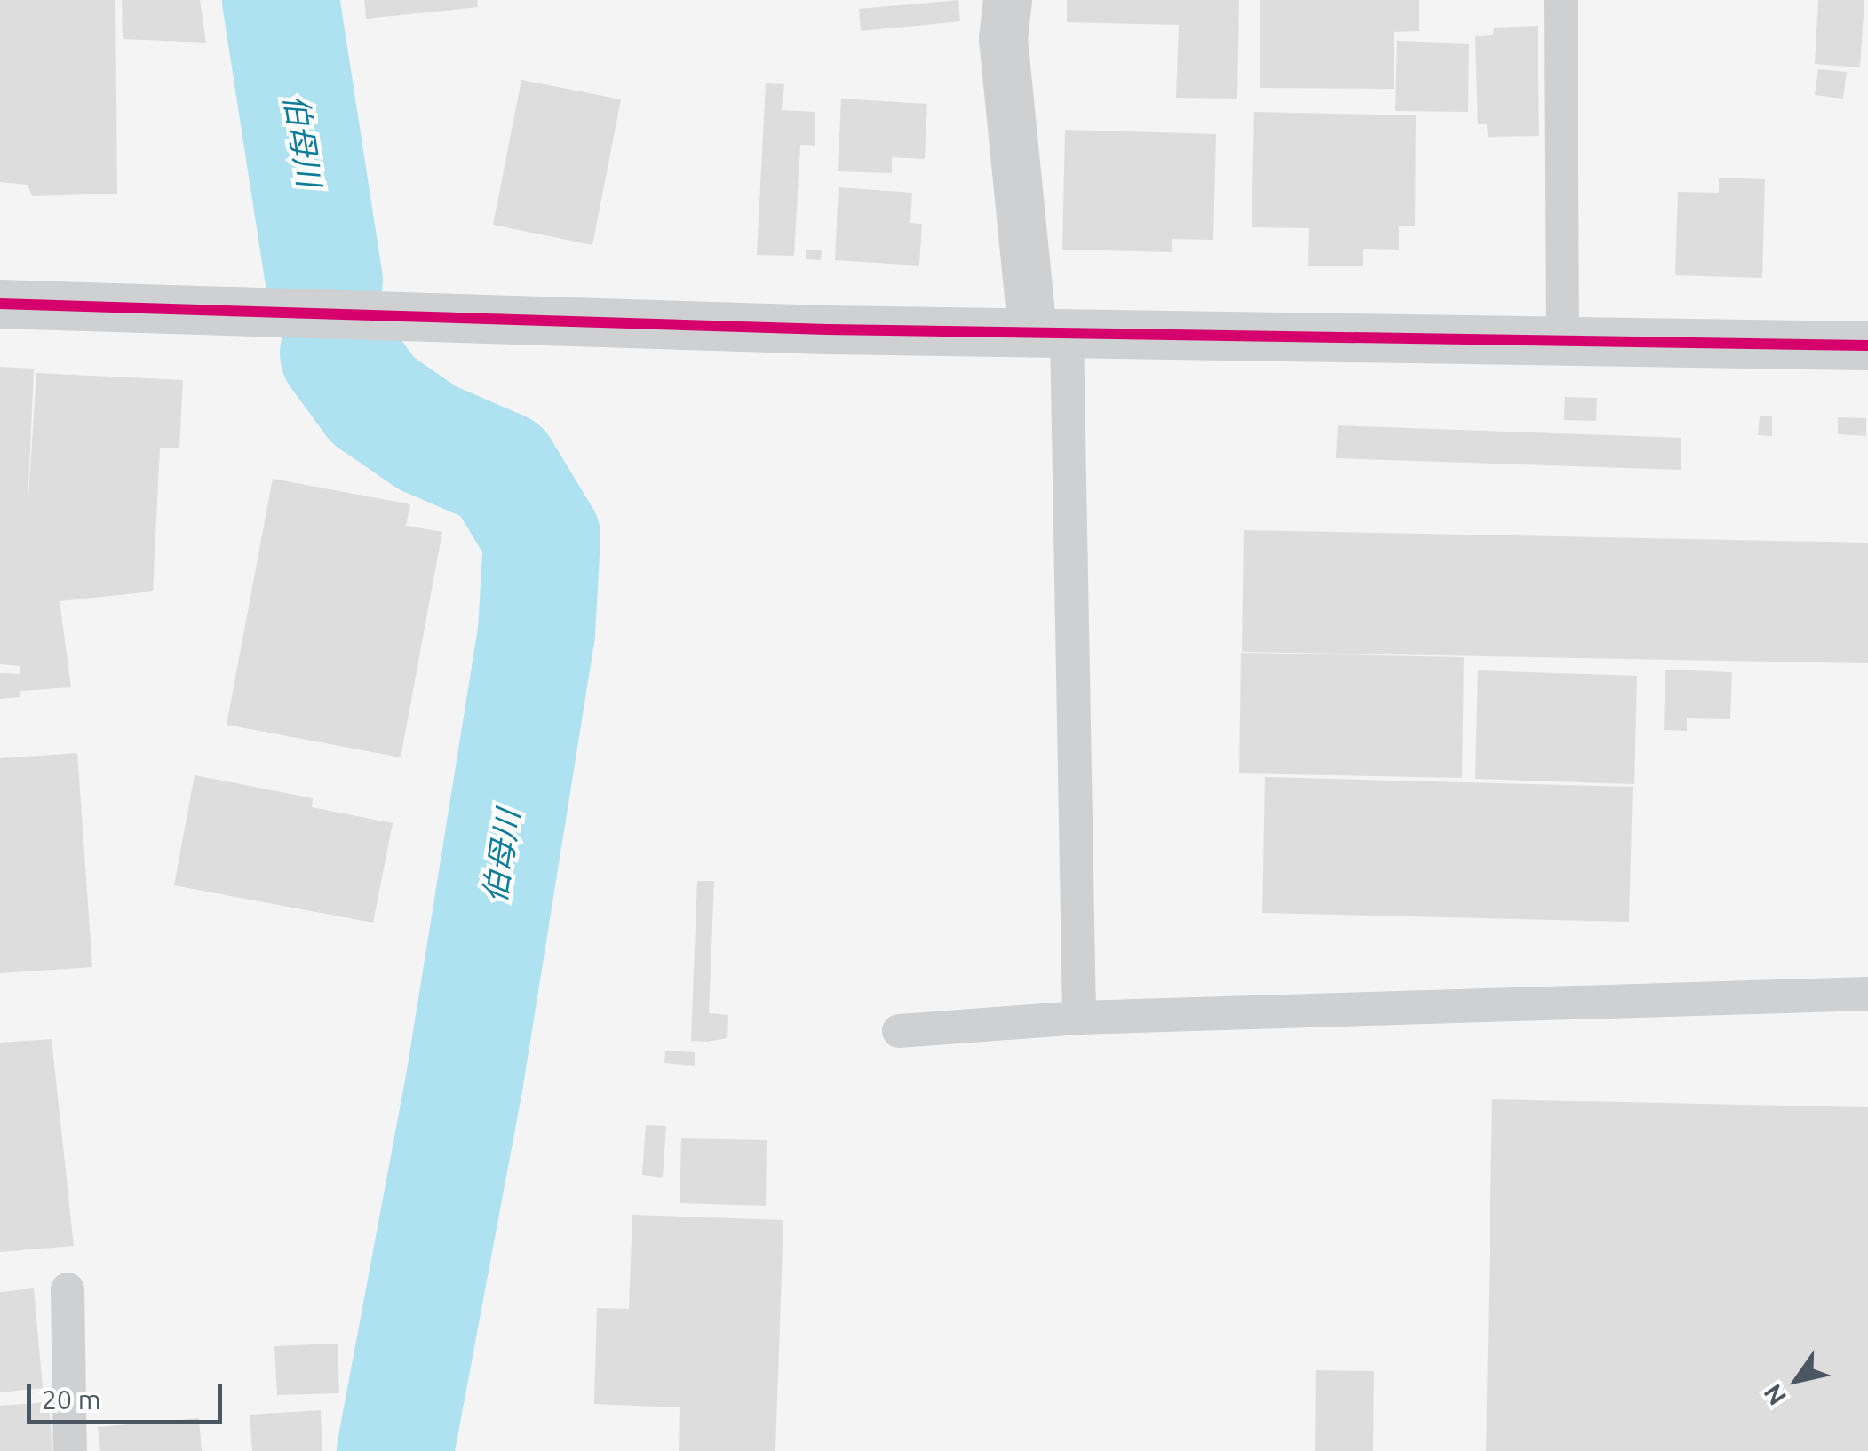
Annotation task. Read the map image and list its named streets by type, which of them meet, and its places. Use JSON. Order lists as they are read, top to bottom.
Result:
{
  "water": ["伯母川"],
  "scale_bar": "20 m",
  "north": "bottom left"
}
